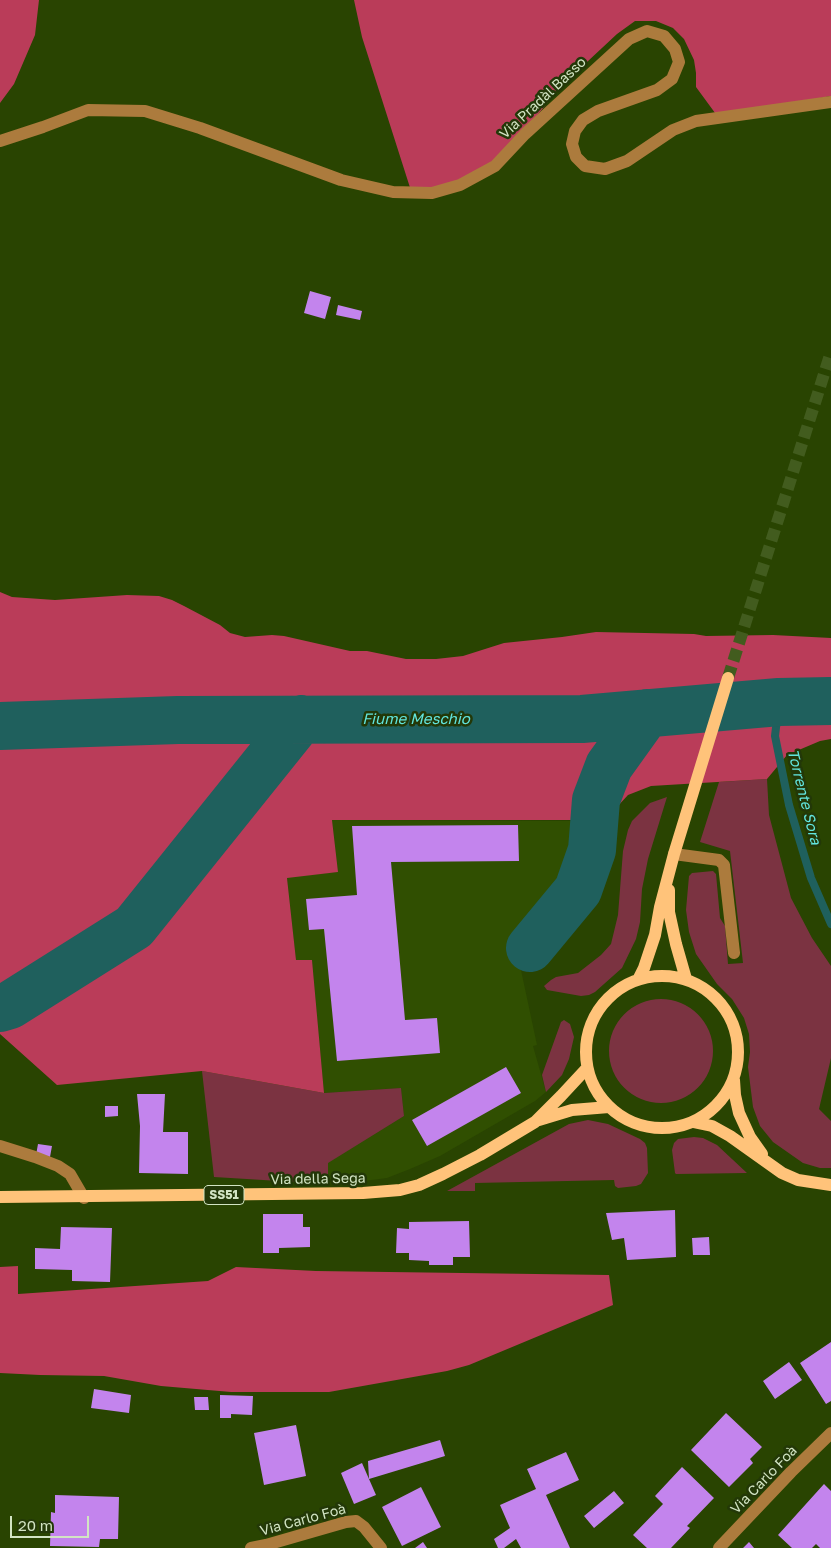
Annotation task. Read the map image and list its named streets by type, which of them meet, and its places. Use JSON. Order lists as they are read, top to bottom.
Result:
{
  "streets": {
    "main road": ["Via della Sega", "SS51"],
    "street": ["Via Pradàl Basso", "Via Carlo Foà"]
  },
  "water": ["Fiume Meschio", "Torrente Sora"],
  "scale_bar": "20 m"
}
